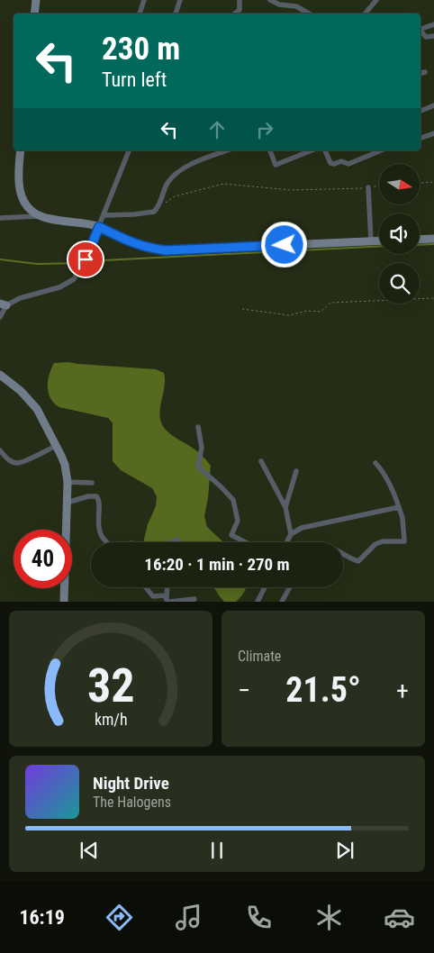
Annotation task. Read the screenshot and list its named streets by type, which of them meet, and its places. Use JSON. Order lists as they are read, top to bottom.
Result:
{
  "north": "right",
  "page": {
    "turn": ["230 m", "Turn left"],
    "limit": "40",
    "trip": "16:20 · 1 min · 270 m",
    "tile": "Climate",
    "heat": ["−", "21.5°", "+"],
    "song": ["Night Drive", "The Halogens"],
    "tabs": "16:19",
    "gauge": ["32", "km/h"]
  }
}
